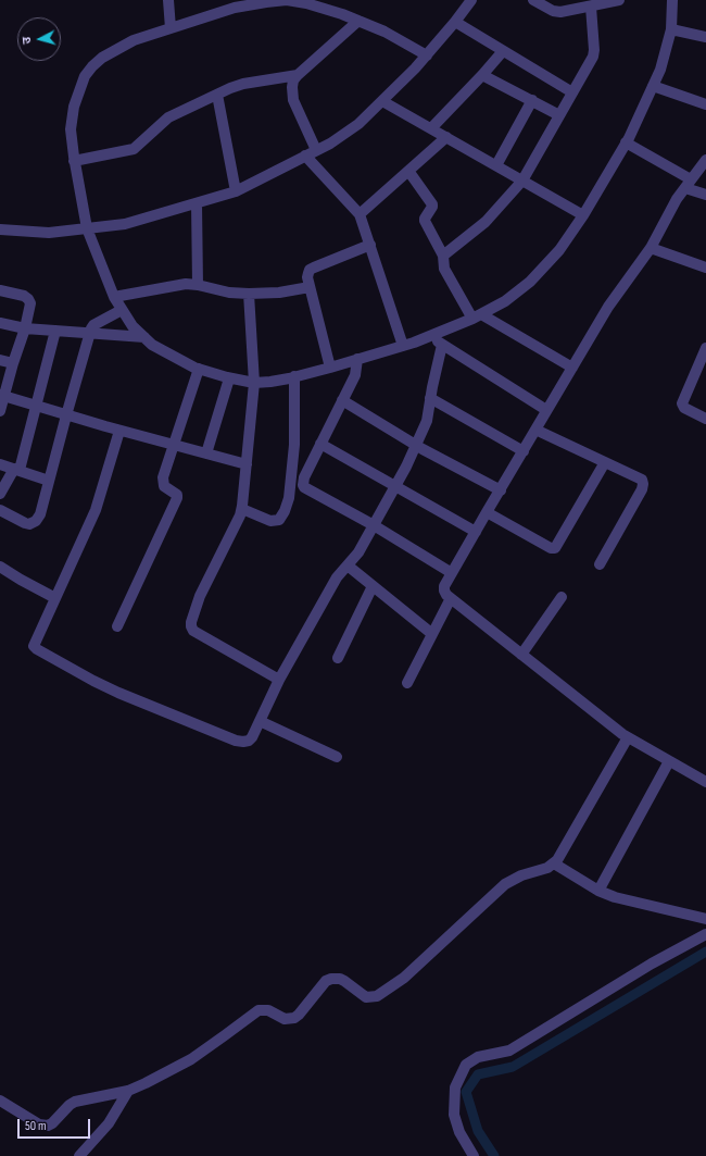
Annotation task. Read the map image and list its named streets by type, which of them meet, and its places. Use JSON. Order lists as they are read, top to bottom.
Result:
{
  "scale_bar": "50 m",
  "north": "left"
}
